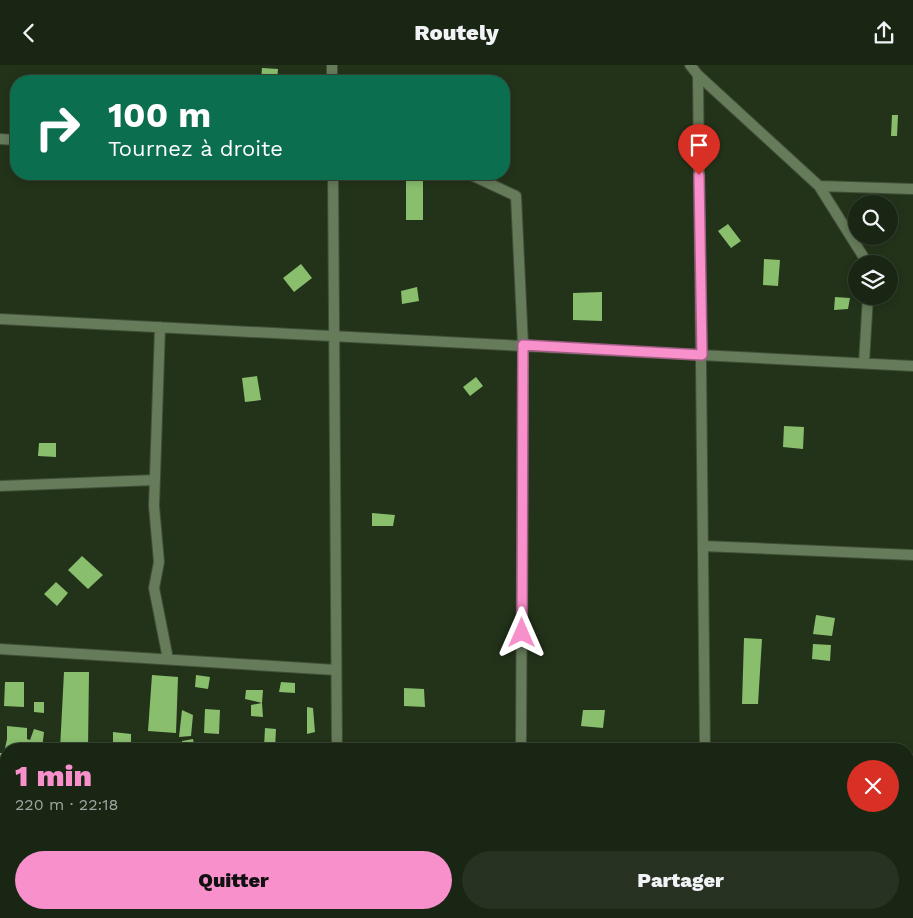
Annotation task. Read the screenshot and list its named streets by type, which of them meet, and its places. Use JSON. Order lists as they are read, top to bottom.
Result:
{
  "page": {
    "header": "Routely",
    "turn": ["100 m", "Tournez à droite"],
    "heading": ["1 min", "220 m · 22:18"],
    "buttons": ["Quitter", "Partager"]
  }
}
